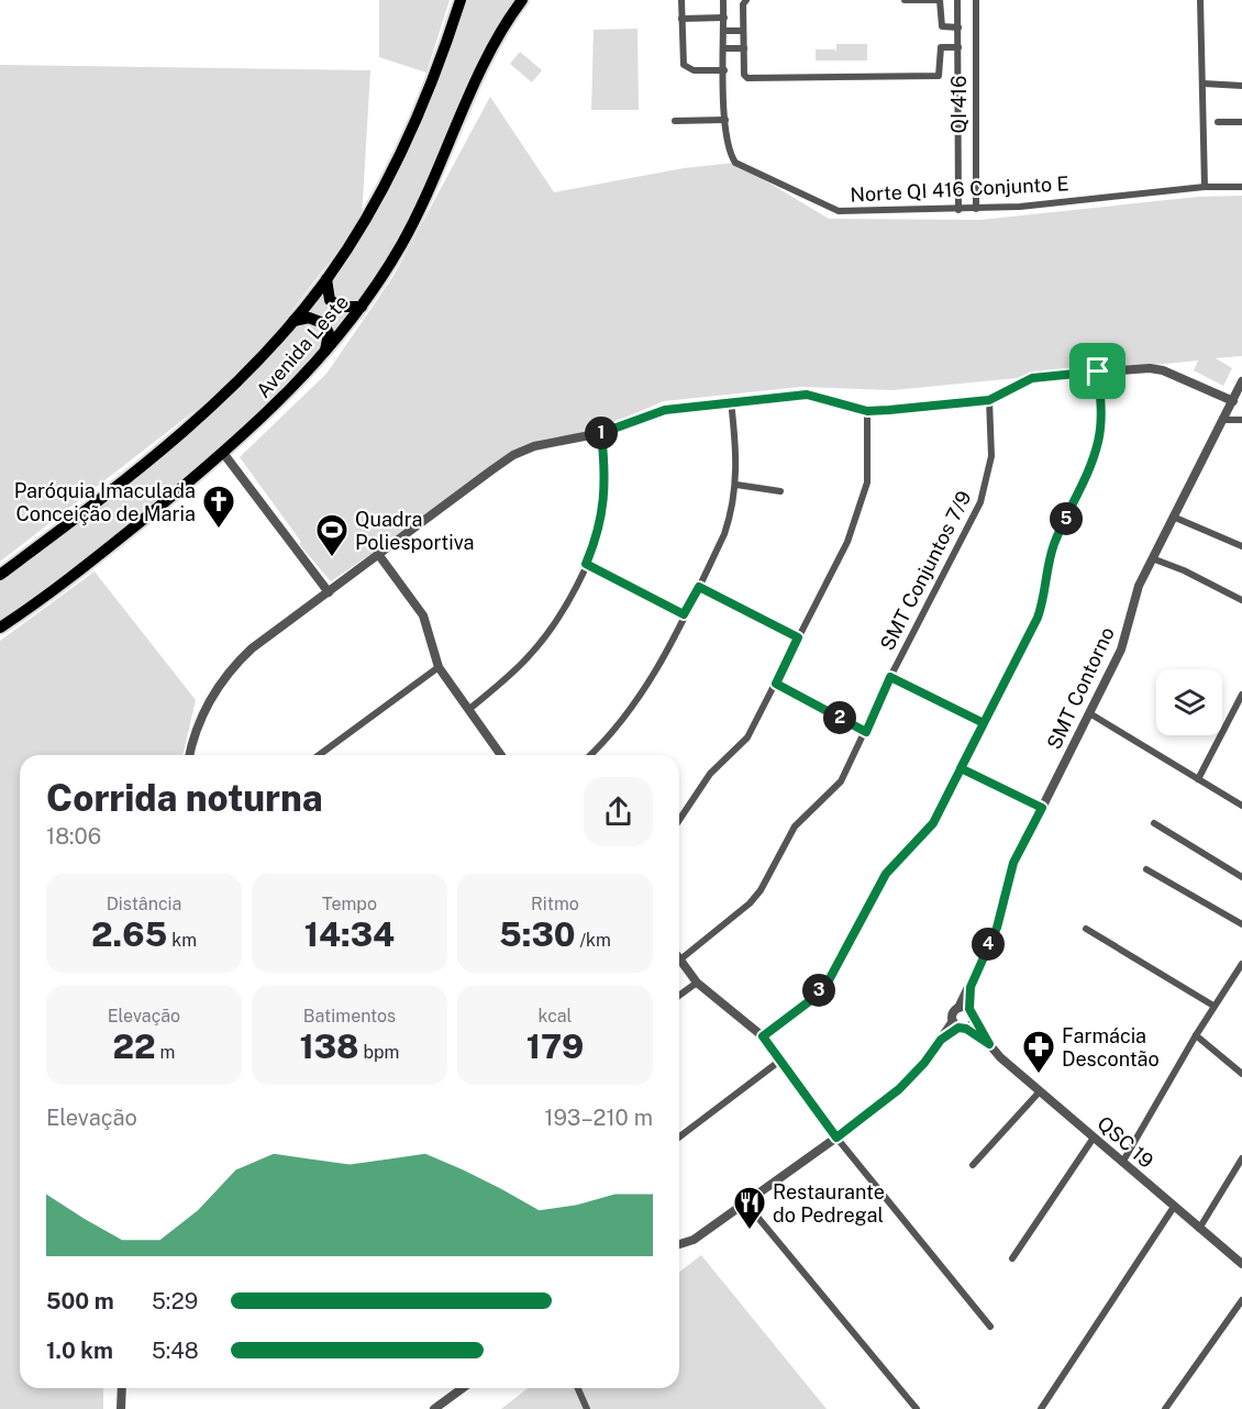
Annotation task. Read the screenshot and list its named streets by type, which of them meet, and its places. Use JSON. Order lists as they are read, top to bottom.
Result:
{
  "streets": {
    "main road": ["Avenida Leste"],
    "street": [
      "QI 416",
      "Norte QI 416 Conjunto E",
      "SMT Conjuntos 7/9",
      "SMT Contorno",
      "QSC 19"
    ]
  },
  "crossings": [
    ["QI 416", "Norte QI 416 Conjunto E"],
    ["SMT Contorno", "QSC 19"]
  ],
  "places": {
    "church": ["Paróquia Imaculada Conceição de Maria"],
    "sports": ["Quadra Poliesportiva"],
    "pharmacy": ["Farmácia Descontão"],
    "restaurant": ["Restaurante do Pedregal"]
  },
  "page": {
    "pins": [
      "1",
      "5",
      "2",
      "4",
      "3"
    ],
    "heading": ["Corrida noturna", "18:06"],
    "stats": [
      ["Distância", "2.65 km"],
      ["Tempo", "14:34"],
      ["Ritmo", "5:30 /km"],
      ["Elevação", "22 m"],
      ["Batimentos", "138 bpm"],
      ["kcal", "179"]
    ],
    "chart": ["Elevação", "193–210 m"],
    "list": [
      {
        "name": "500 m",
        "note": "5:29"
      },
      {
        "name": "1.0 km",
        "note": "5:48"
      }
    ]
  }
}
